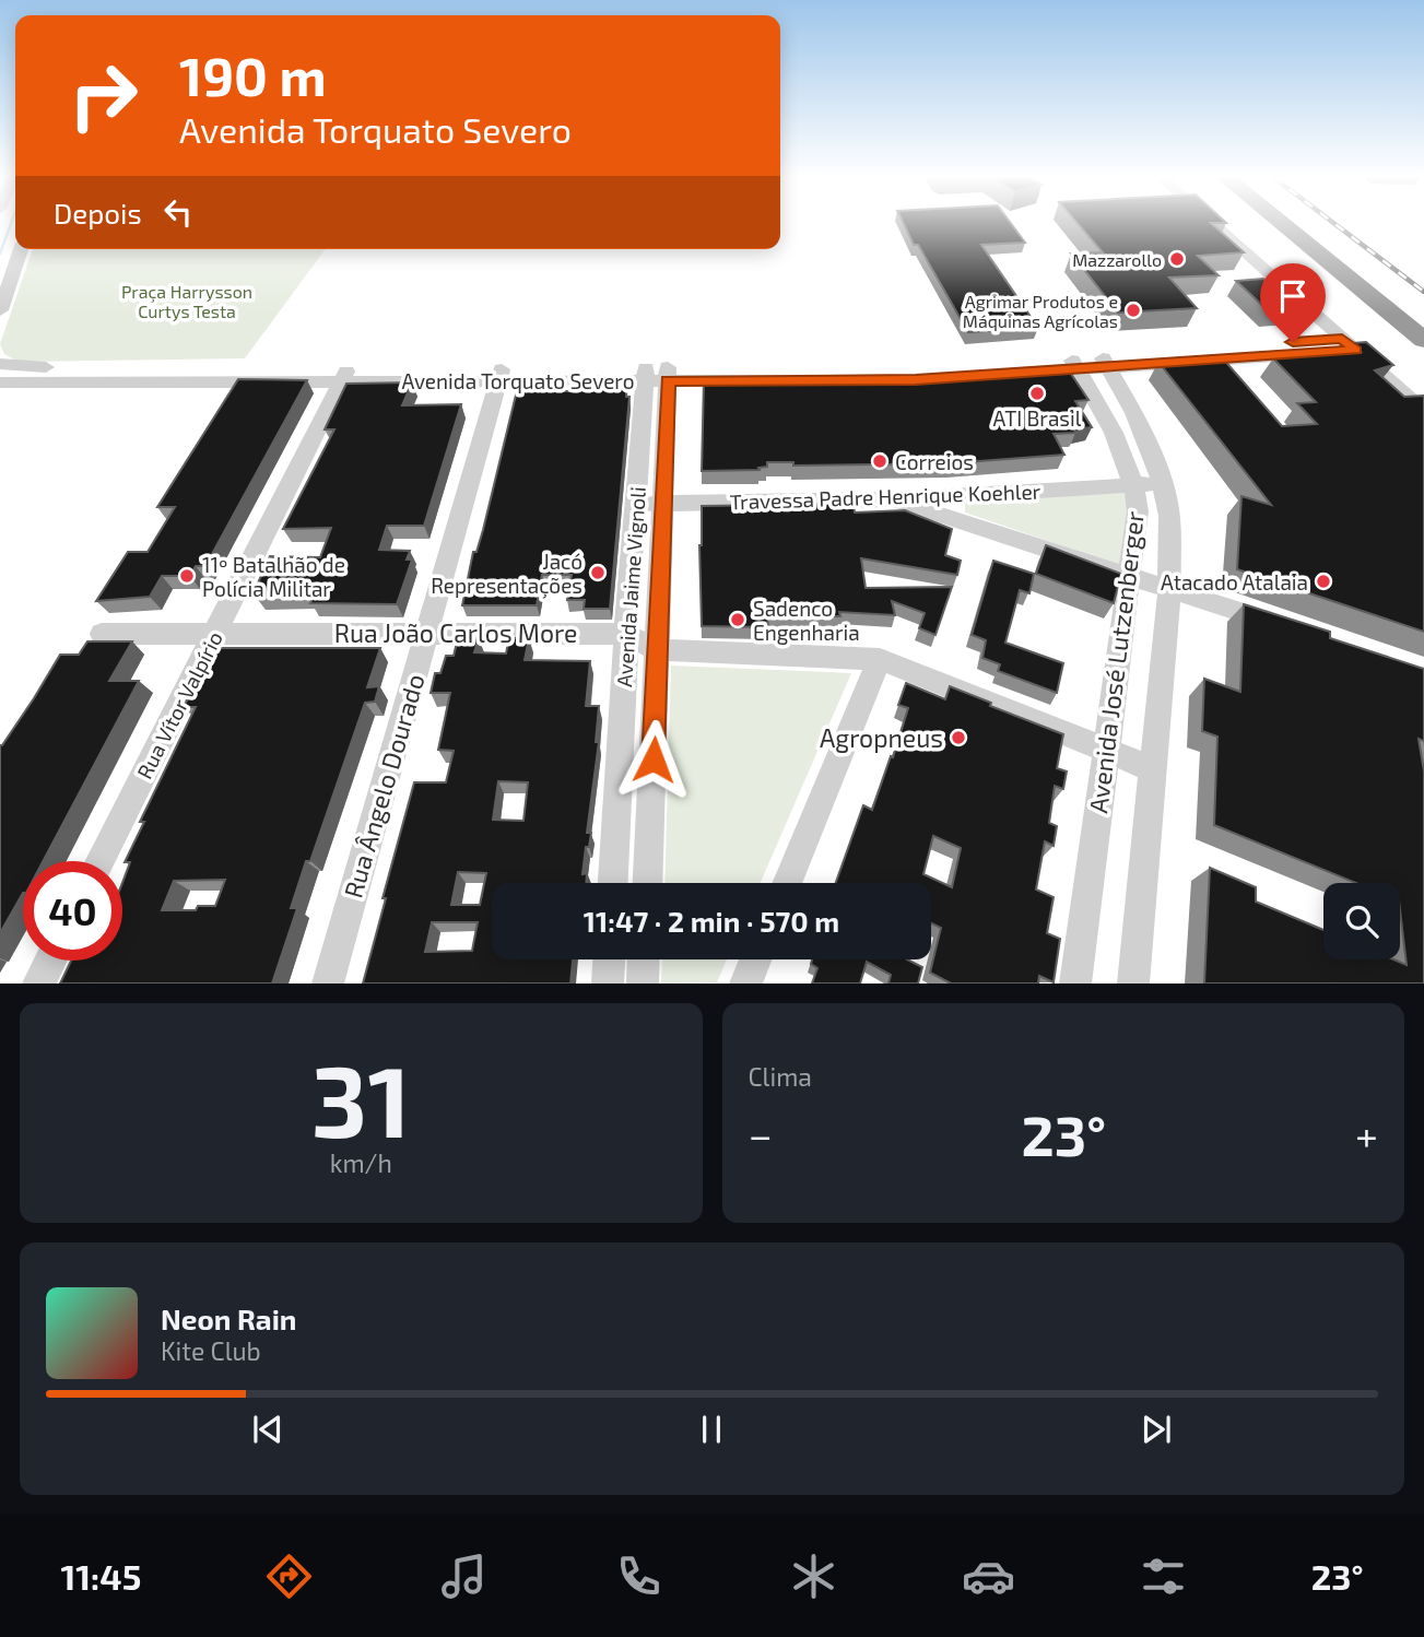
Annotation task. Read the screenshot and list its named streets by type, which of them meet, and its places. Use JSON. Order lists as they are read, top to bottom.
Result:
{
  "streets": {
    "street": [
      "Avenida Torquato Severo",
      "Travessa Padre Henrique Koehler",
      "Avenida Jaime Vignoli",
      "Rua João Carlos More",
      "Avenida José Lutzenberger",
      "Rua Vítor Valpírio",
      "Rua Ângelo Dourado"
    ]
  },
  "crossings": [
    ["Avenida Torquato Severo", "Avenida Jaime Vignoli"],
    ["Avenida Torquato Severo", "Avenida José Lutzenberger"],
    ["Avenida Torquato Severo", "Rua Vítor Valpírio"],
    ["Avenida Torquato Severo", "Rua Ângelo Dourado"],
    ["Travessa Padre Henrique Koehler", "Avenida Jaime Vignoli"],
    ["Travessa Padre Henrique Koehler", "Avenida José Lutzenberger"],
    ["Avenida Jaime Vignoli", "Rua João Carlos More"],
    ["Rua João Carlos More", "Avenida José Lutzenberger"],
    ["Rua João Carlos More", "Rua Vítor Valpírio"],
    ["Rua João Carlos More", "Rua Ângelo Dourado"]
  ],
  "parks": ["Praça Harrysson Curtys Testa"],
  "places": [
    "Mazzarollo",
    "Agrimar Produtos e Máquinas Agrícolas",
    "ATI Brasil",
    "Correios",
    "Jacó Representações",
    "11º Batalhão de Polícia Militar",
    "Atacado Atalaia",
    "Sadenco Engenharia",
    "Agropneus"
  ],
  "page": {
    "turn": ["190 m", "Avenida Torquato Severo"],
    "then": "Depois",
    "limit": "40",
    "trip": "11:47 · 2 min · 570 m",
    "tile": [
      ["31", "km/h"],
      "Clima"
    ],
    "heat": ["−", "23°", "+"],
    "song": ["Neon Rain", "Kite Club"],
    "tabs": ["11:45", "23°"]
  }
}
